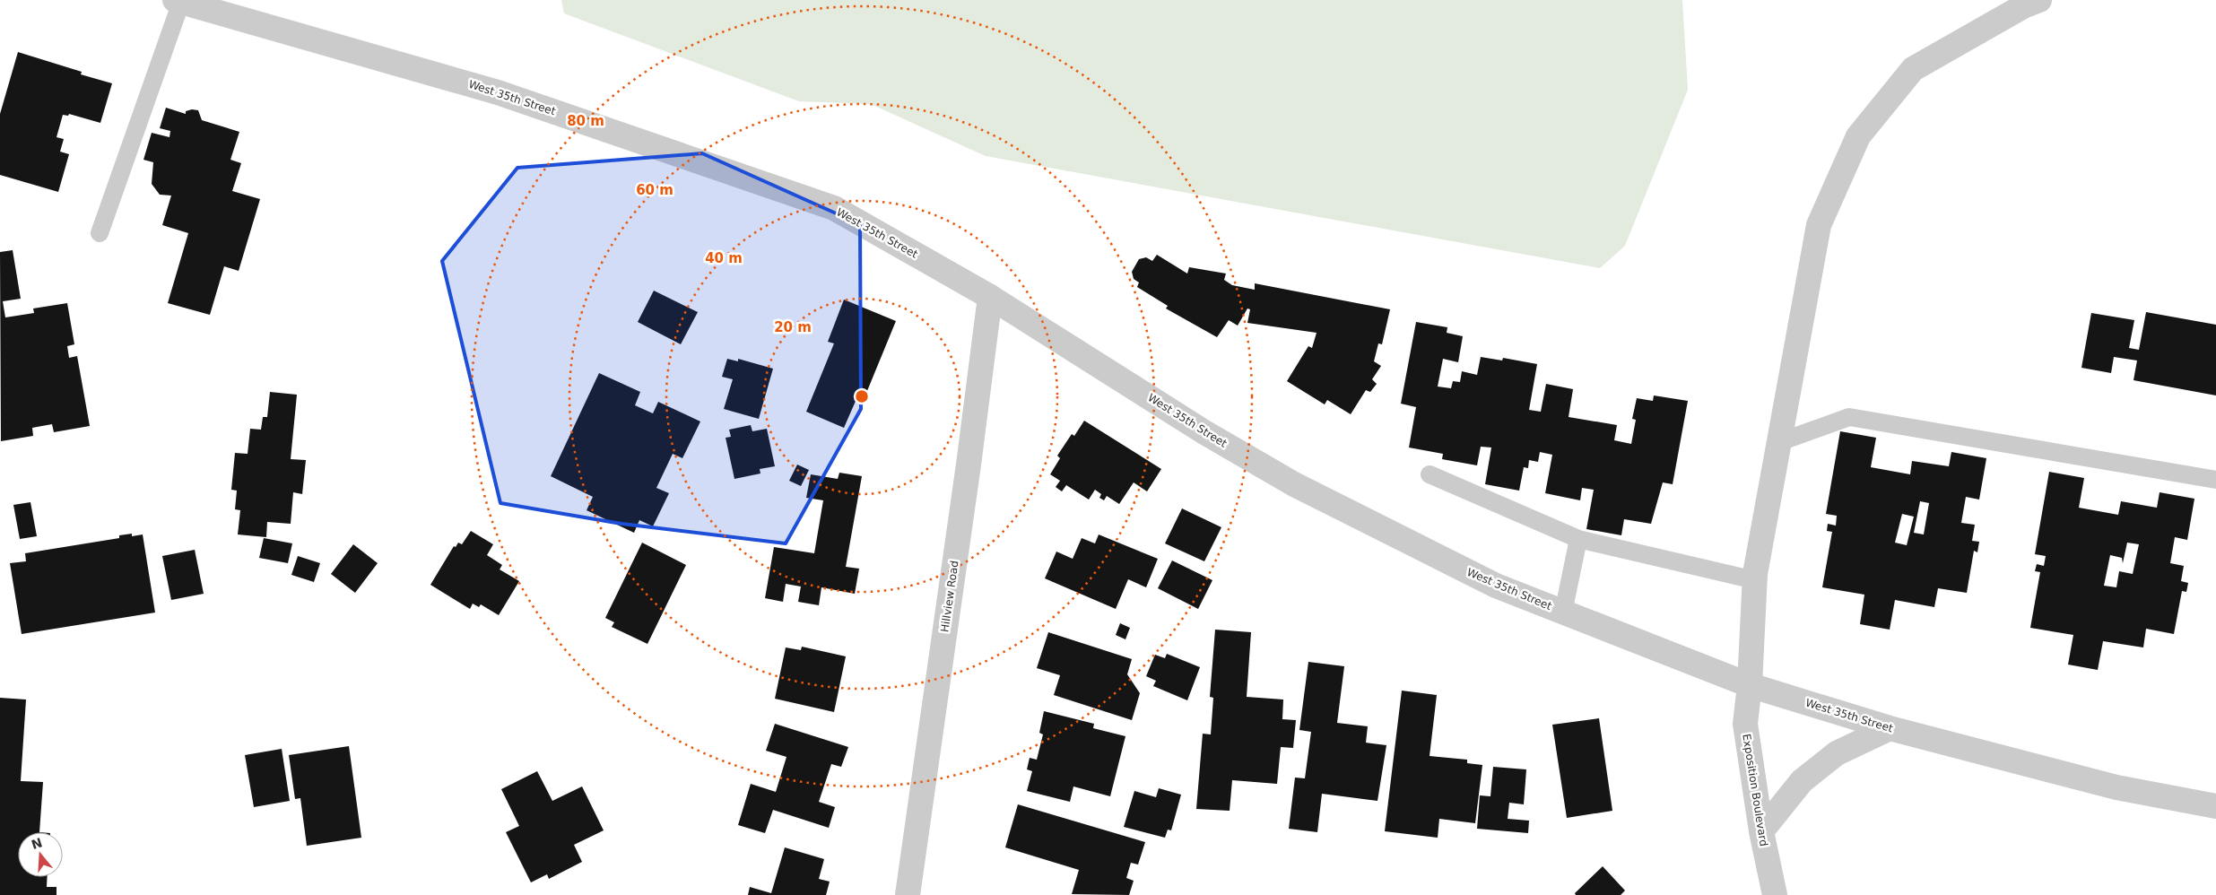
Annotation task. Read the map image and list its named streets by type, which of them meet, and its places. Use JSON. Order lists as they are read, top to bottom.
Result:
{
  "streets": {
    "street": ["West 35th Street", "Hillview Road", "Exposition Boulevard"]
  },
  "crossings": [
    ["West 35th Street", "Hillview Road"],
    ["West 35th Street", "Exposition Boulevard"]
  ],
  "north": "top",
  "rings": [
    "80 m",
    "60 m",
    "40 m",
    "20 m"
  ]
}
